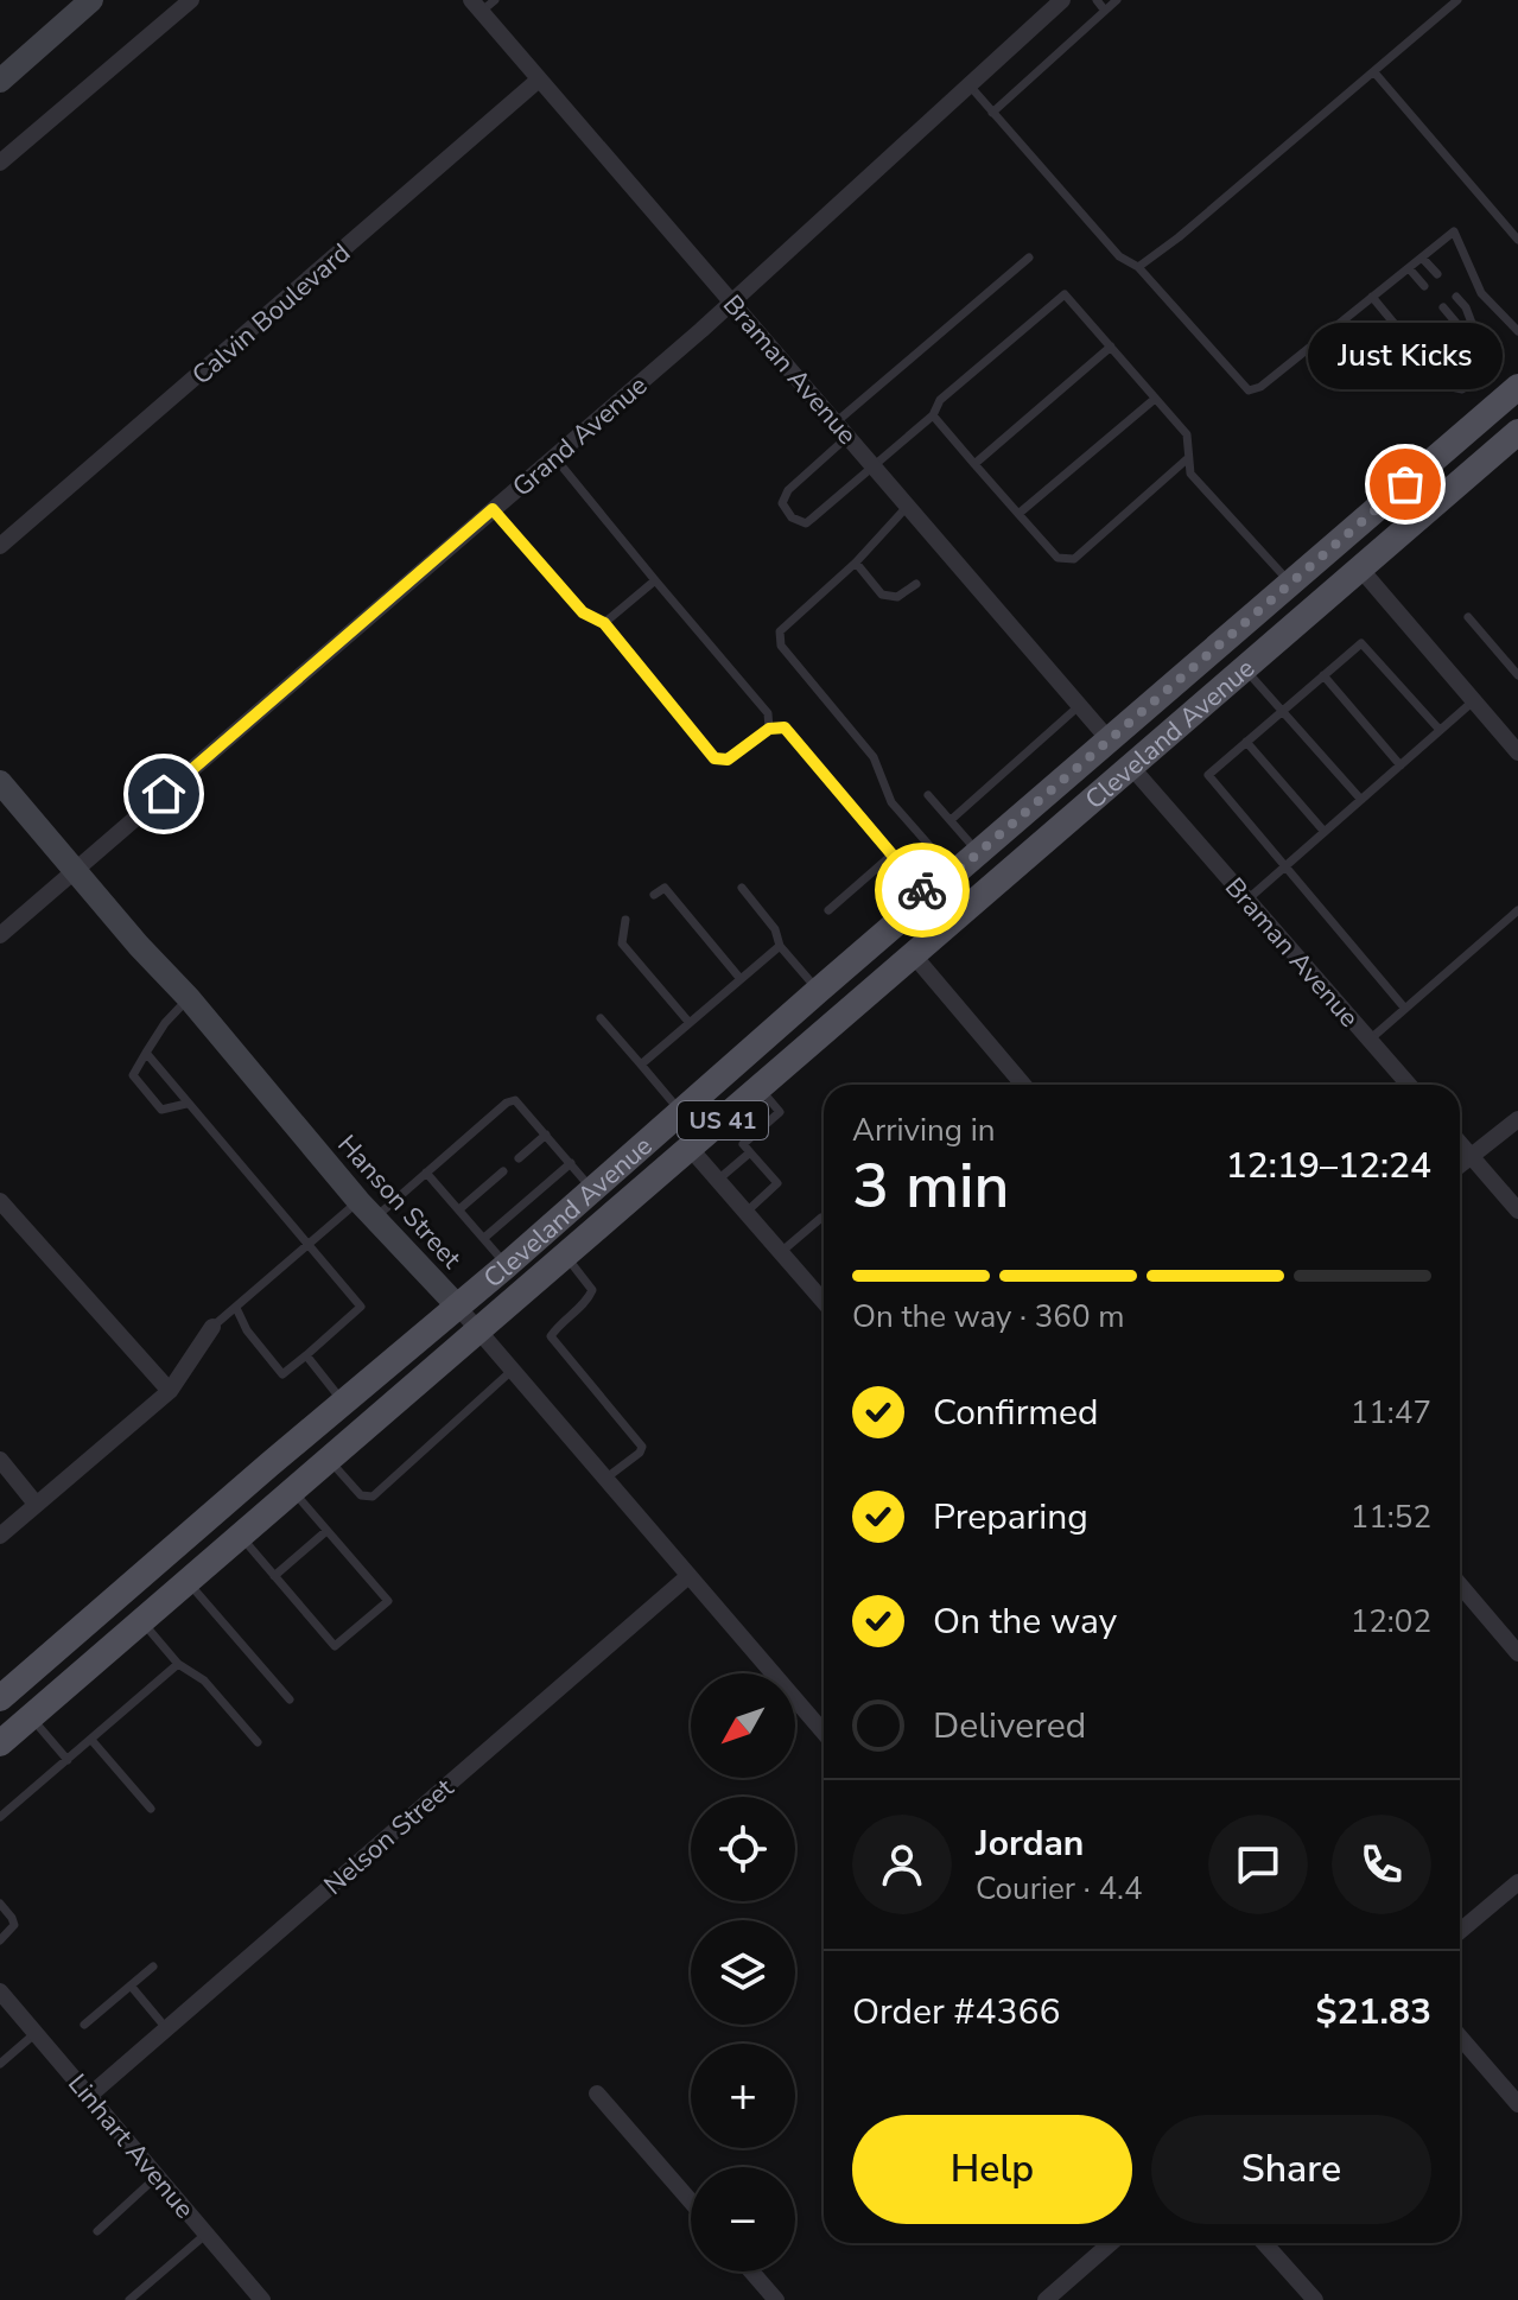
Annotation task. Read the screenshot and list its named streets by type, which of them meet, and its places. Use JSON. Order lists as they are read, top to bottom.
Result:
{
  "streets": {
    "main road": ["Cleveland Avenue", "US 41"],
    "street": [
      "Calvin Boulevard",
      "Braman Avenue",
      "Grand Avenue",
      "Hanson Street",
      "Nelson Street",
      "Linhart Avenue"
    ]
  },
  "crossings": [
    ["Calvin Boulevard", "Braman Avenue"],
    ["Braman Avenue", "Grand Avenue"],
    ["Braman Avenue", "Cleveland Avenue"],
    ["Grand Avenue", "Hanson Street"],
    ["Cleveland Avenue", "Hanson Street"],
    ["Hanson Street", "Nelson Street"],
    ["Nelson Street", "Linhart Avenue"]
  ],
  "places": ["Just Kicks"],
  "north": "bottom left",
  "page": {
    "bubble": "Just Kicks",
    "heading": ["3 min", "Arriving in", "12:19–12:24"],
    "panel": [
      "Jordan",
      "Courier · 4.4",
      "Order #4366",
      "$21.83"
    ],
    "bar": "On the way · 360 m",
    "list": [
      ["Confirmed", "11:47"],
      ["Preparing", "11:52"],
      ["On the way", "12:02"],
      "Delivered"
    ],
    "map_buttons": ["+", "−"],
    "buttons": ["Help", "Share"]
  }
}
